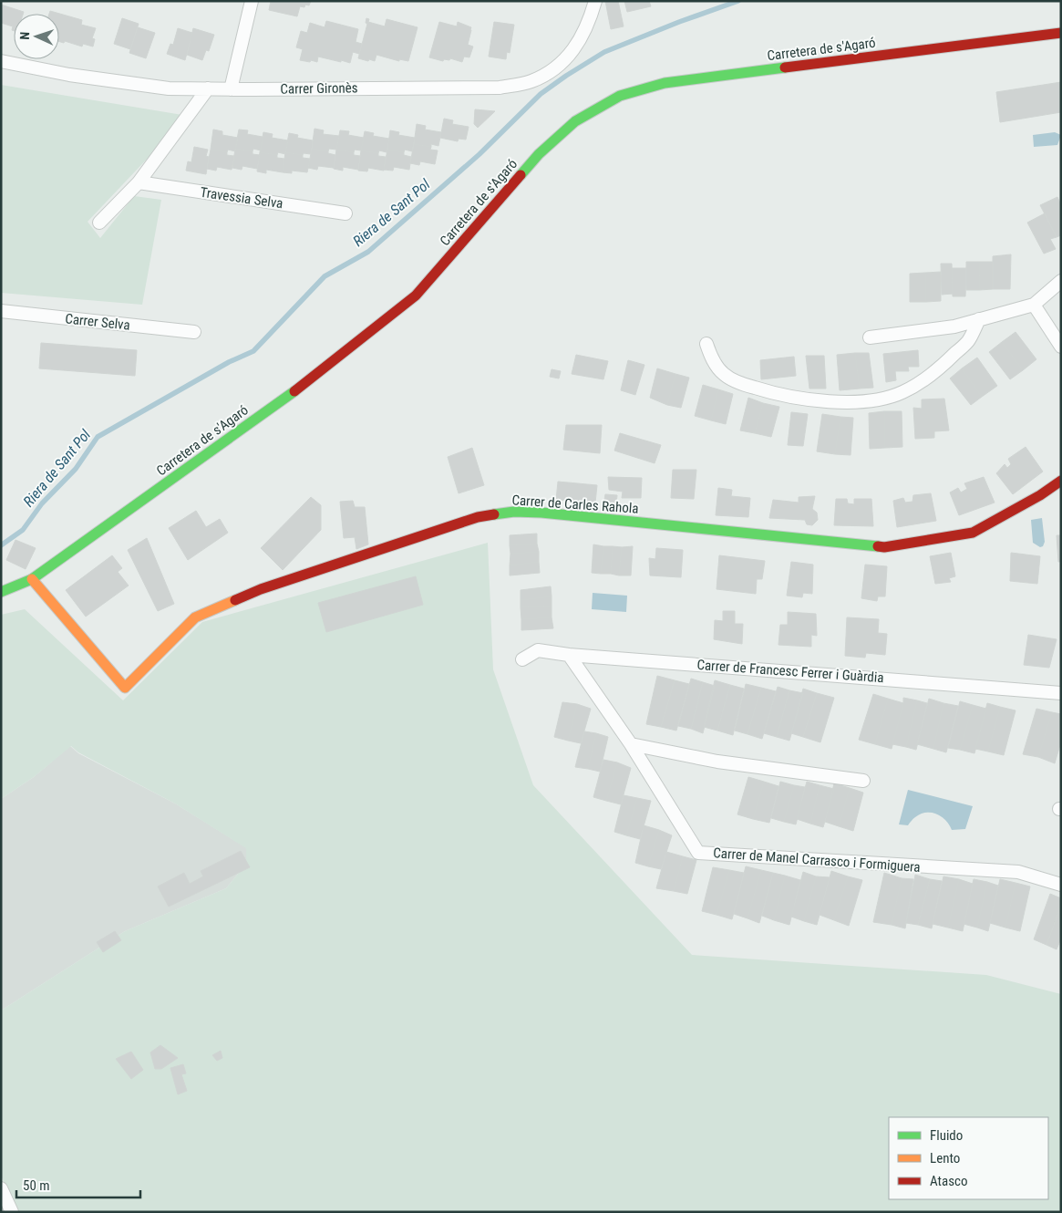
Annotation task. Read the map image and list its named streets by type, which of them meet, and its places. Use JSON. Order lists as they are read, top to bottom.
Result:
{
  "streets": {
    "street": [
      "Carretera de s'Agaró",
      "Carrer Gironès",
      "Travessia Selva",
      "Carrer Selva",
      "Carrer de Carles Rahola",
      "Carrer de Francesc Ferrer i Guàrdia",
      "Carrer de Manel Carrasco i Formiguera"
    ]
  },
  "crossings": [
    ["Carretera de s'Agaró", "Carrer de Carles Rahola"],
    ["Carrer de Francesc Ferrer i Guàrdia", "Carrer de Manel Carrasco i Formiguera"]
  ],
  "water": ["Riera de Sant Pol"],
  "legend": ["Fluido", "Lento", "Atasco"],
  "scale_bar": "50 m",
  "north": "left"
}
